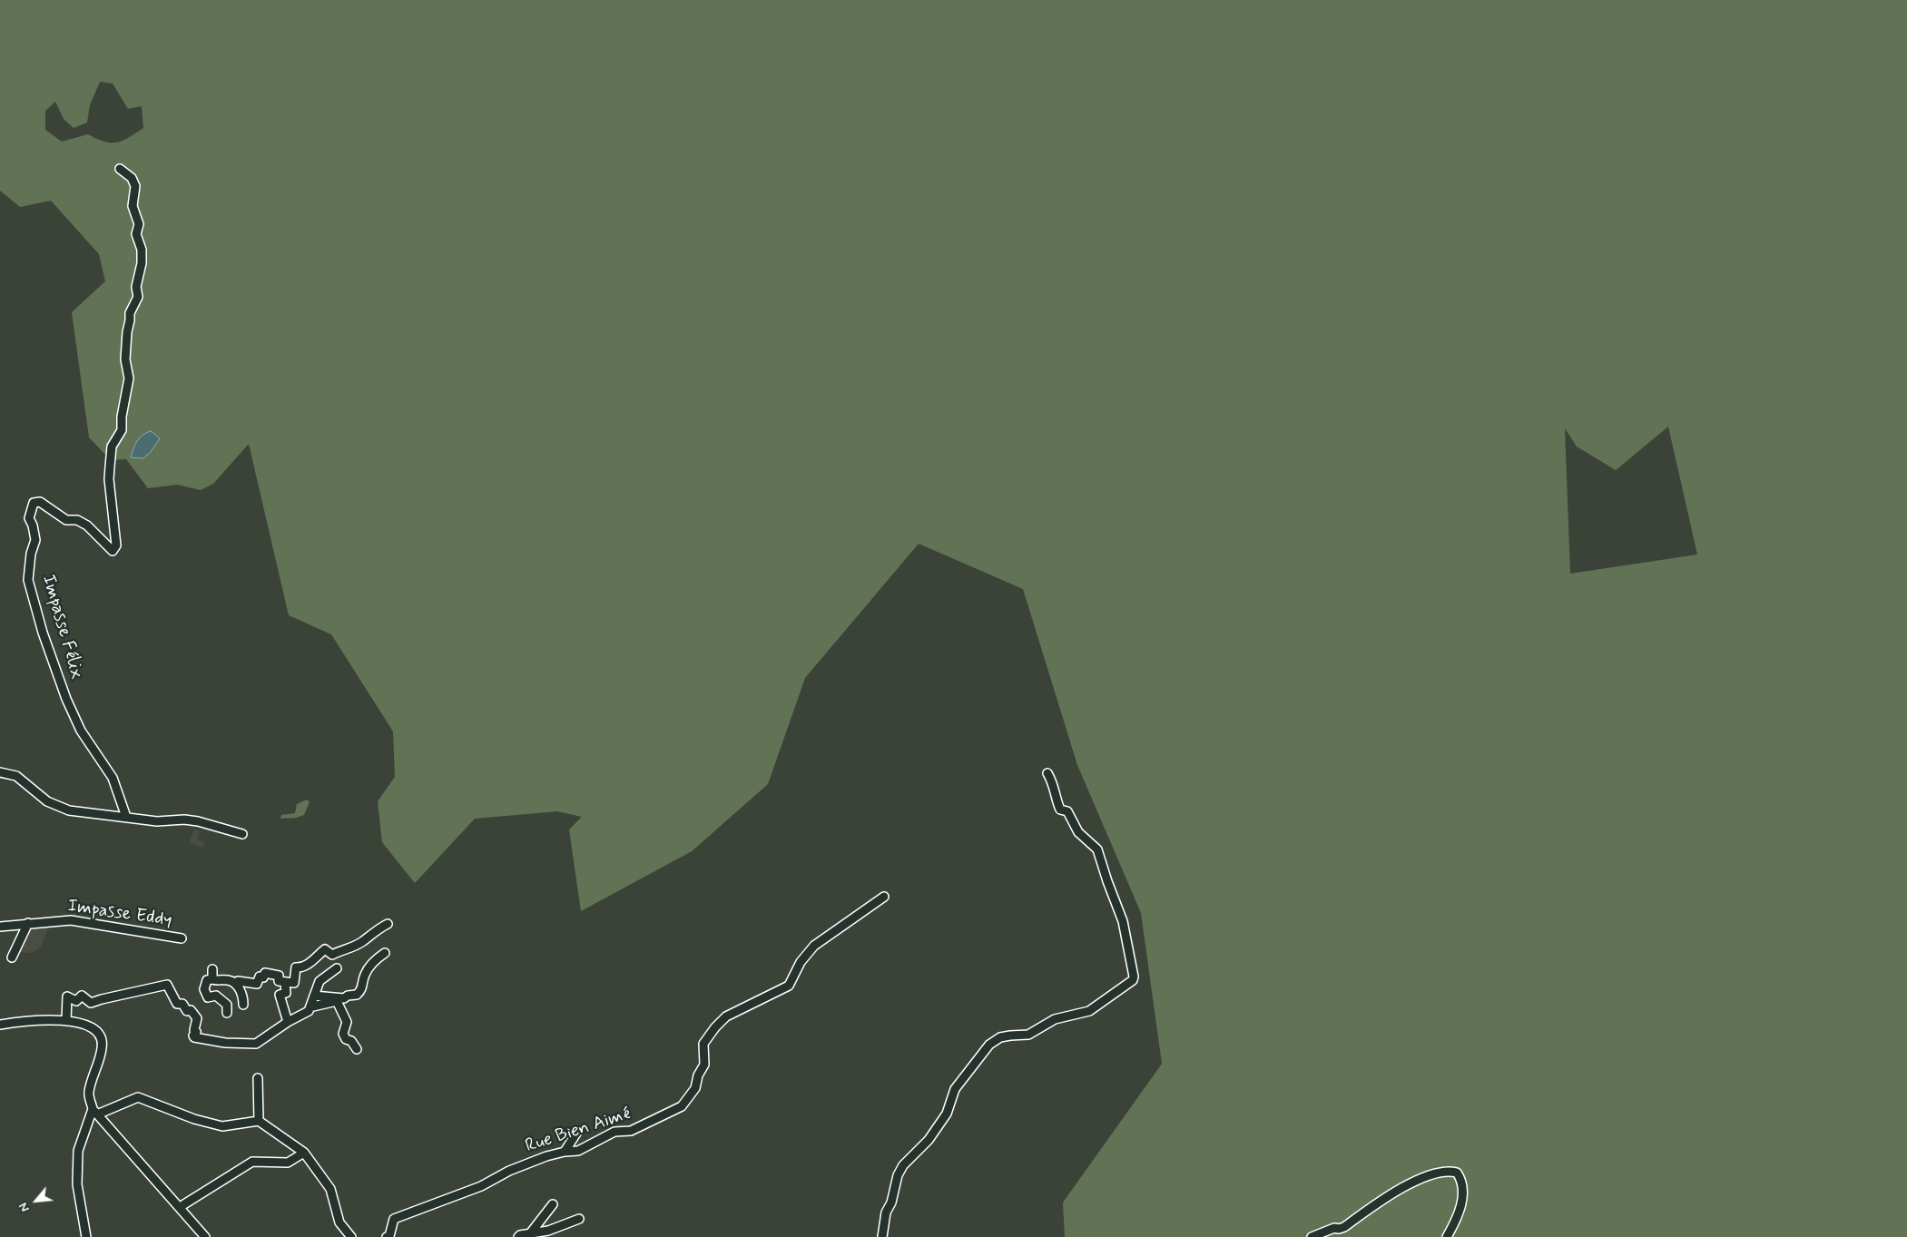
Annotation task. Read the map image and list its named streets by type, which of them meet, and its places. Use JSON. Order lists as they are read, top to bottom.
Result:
{
  "streets": {
    "street": ["Impasse Félix", "Impasse Eddy", "Rue Bien Aimé"]
  },
  "north": "bottom left"
}
